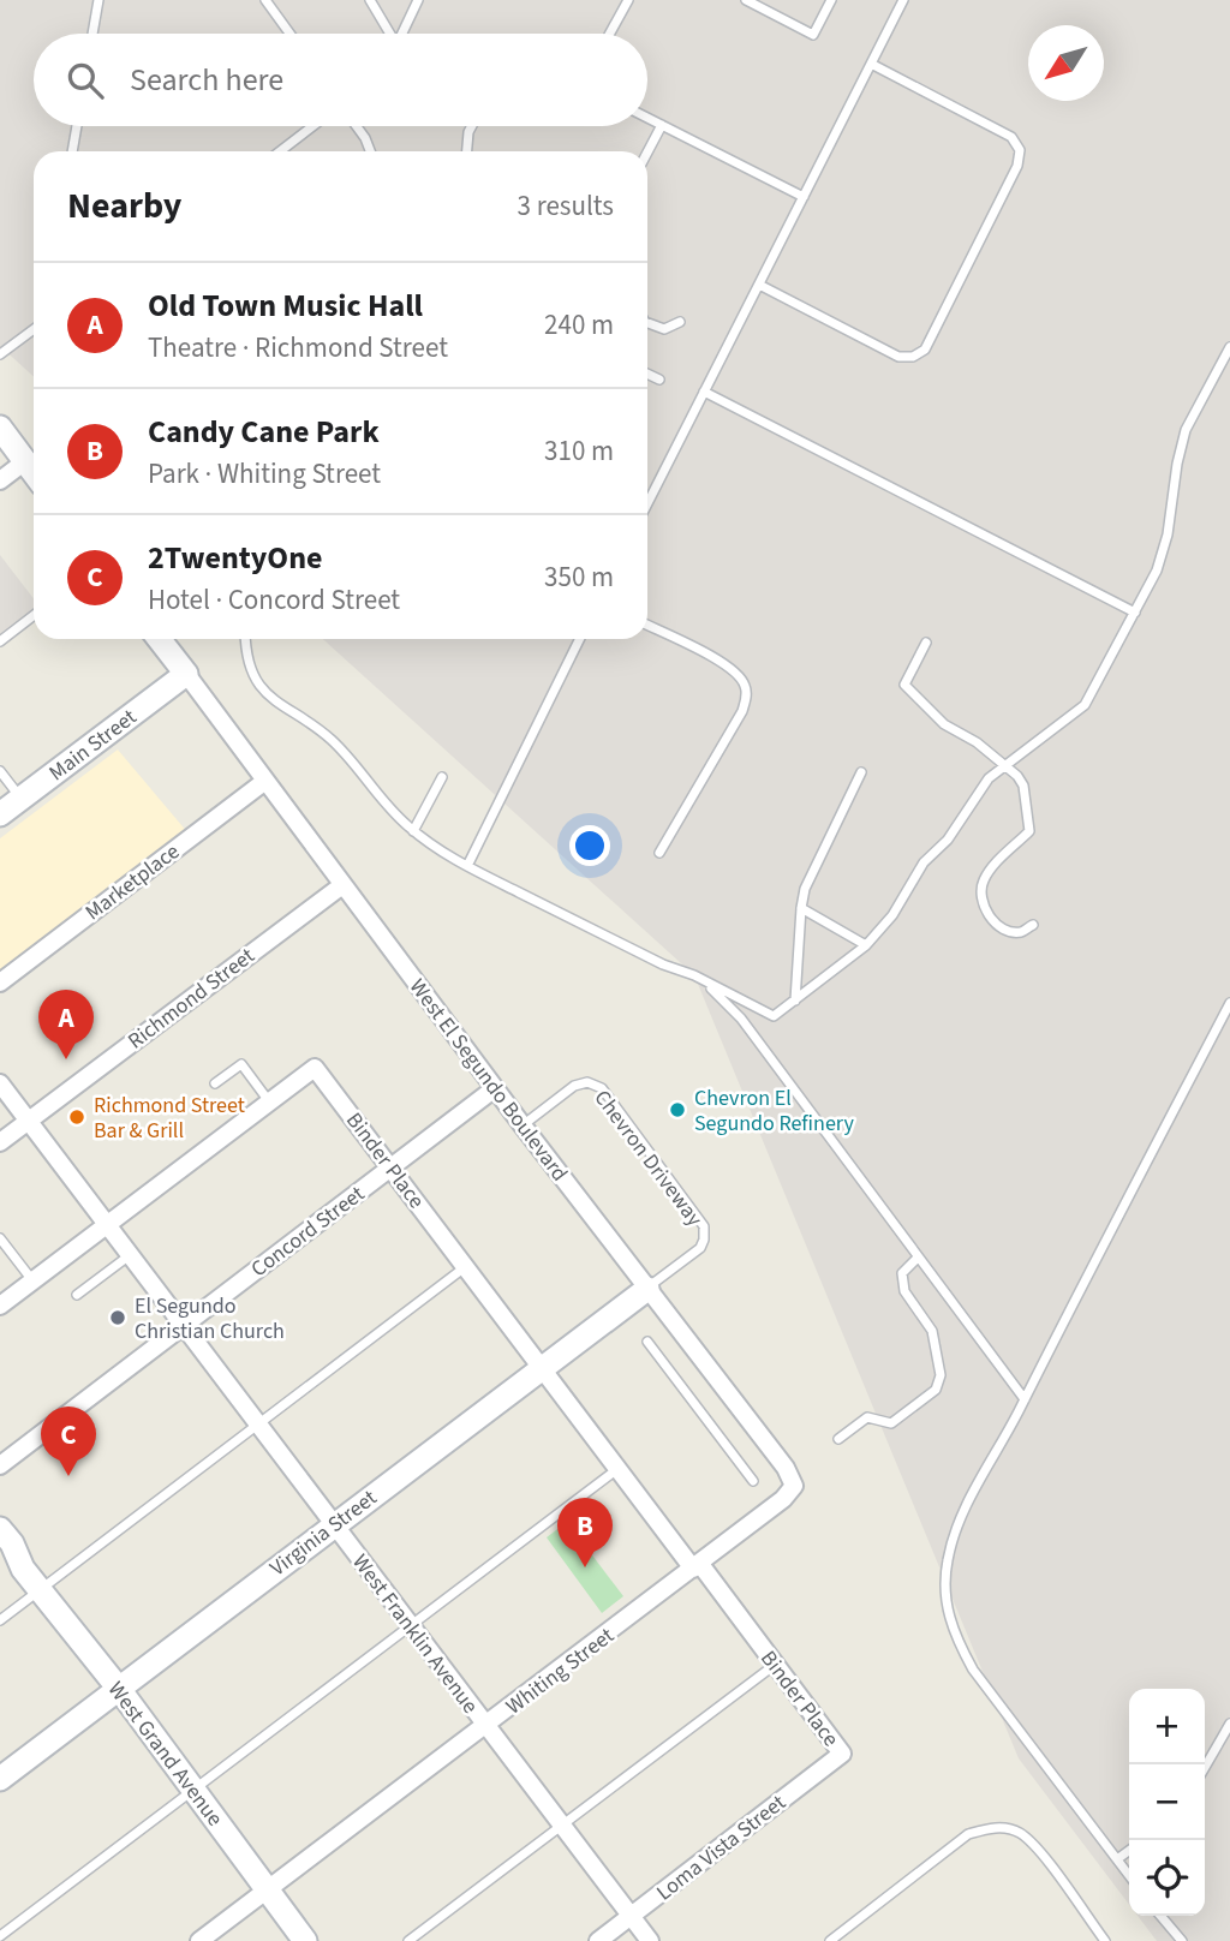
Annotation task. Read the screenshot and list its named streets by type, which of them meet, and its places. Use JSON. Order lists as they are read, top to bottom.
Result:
{
  "streets": {
    "main road": ["Main Street", "Virginia Street", "West Grand Avenue"],
    "street": [
      "Marketplace",
      "Richmond Street",
      "West El Segundo Boulevard",
      "Binder Place",
      "Concord Street",
      "West Franklin Avenue",
      "Whiting Street",
      "Loma Vista Street"
    ],
    "lane": ["Chevron Driveway"]
  },
  "crossings": [
    ["Main Street", "West El Segundo Boulevard"],
    ["Marketplace", "West El Segundo Boulevard"],
    ["Richmond Street", "West El Segundo Boulevard"],
    ["Richmond Street", "West Franklin Avenue"],
    ["West El Segundo Boulevard", "Chevron Driveway"],
    ["West El Segundo Boulevard", "Concord Street"],
    ["West El Segundo Boulevard", "Virginia Street"],
    ["West El Segundo Boulevard", "Whiting Street"],
    ["Chevron Driveway", "Virginia Street"],
    ["Binder Place", "Concord Street"],
    ["Binder Place", "Virginia Street"],
    ["Binder Place", "West Franklin Avenue"],
    ["Binder Place", "Whiting Street"],
    ["Binder Place", "Loma Vista Street"],
    ["Concord Street", "West Franklin Avenue"],
    ["Virginia Street", "West Franklin Avenue"],
    ["Virginia Street", "West Grand Avenue"],
    ["West Franklin Avenue", "Whiting Street"],
    ["West Franklin Avenue", "Loma Vista Street"],
    ["Whiting Street", "West Grand Avenue"]
  ],
  "places": ["Chevron El Segundo Refinery", "Richmond Street Bar & Grill", "El Segundo Christian Church"],
  "north": "bottom left",
  "page": {
    "search": "Search here",
    "heading": ["Nearby", "3 results"],
    "list": [
      {
        "mark": "A",
        "name": "Old Town Music Hall",
        "note": "Theatre · Richmond Street",
        "value": "240 m"
      },
      {
        "mark": "B",
        "name": "Candy Cane Park",
        "note": "Park · Whiting Street",
        "value": "310 m"
      },
      {
        "mark": "C",
        "name": "2TwentyOne",
        "note": "Hotel · Concord Street",
        "value": "350 m"
      }
    ],
    "pins": ["A", "C", "B"],
    "map_buttons": ["+", "−"]
  }
}
